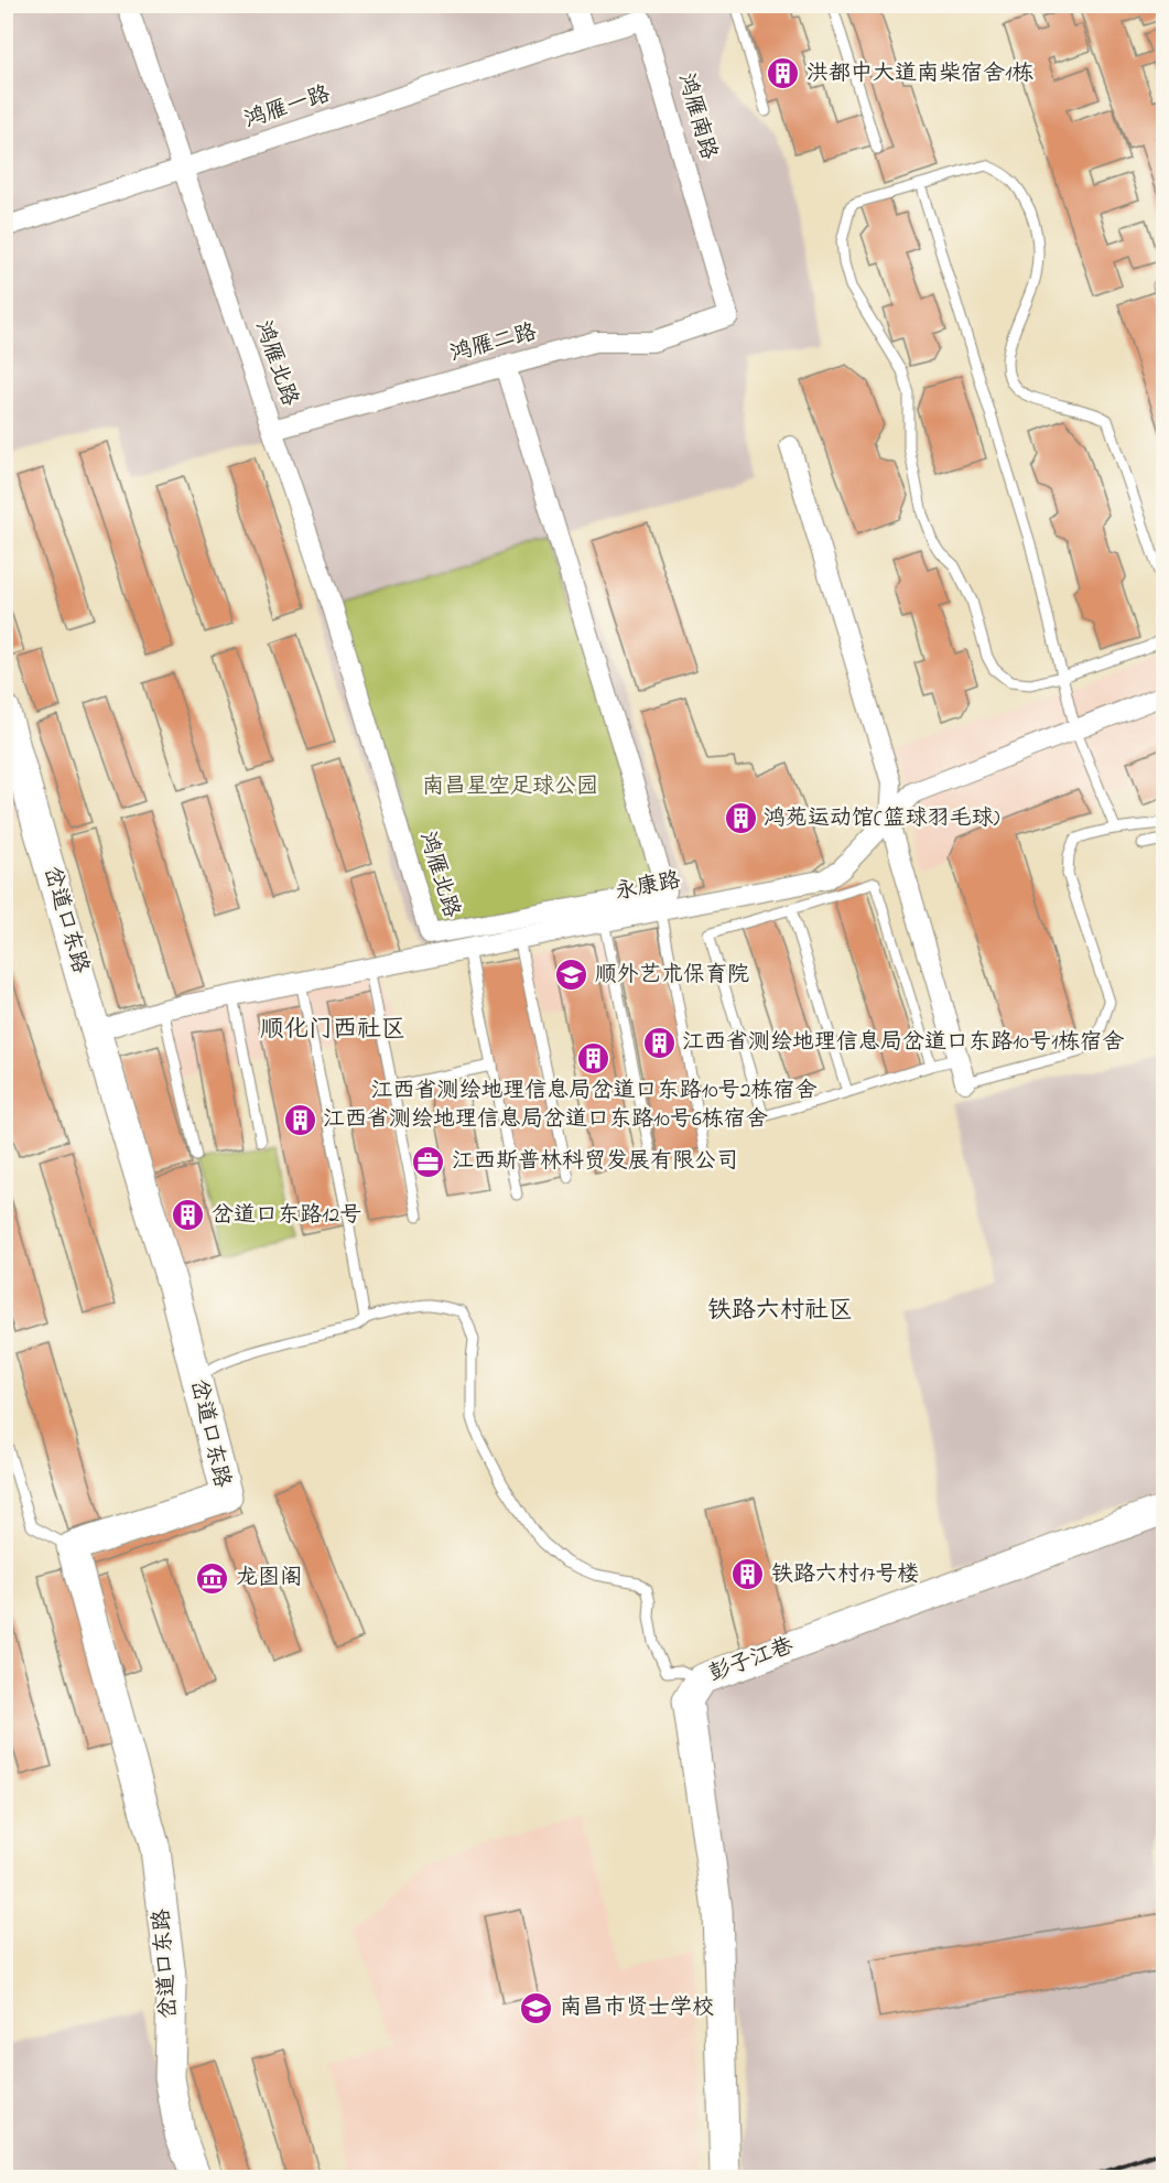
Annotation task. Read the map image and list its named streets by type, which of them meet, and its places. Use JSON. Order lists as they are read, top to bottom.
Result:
{
  "streets": {
    "street": [
      "鸿雁一路",
      "鸿雁南路",
      "鸿雁二路",
      "鸿雁北路",
      "永康路",
      "岔道口东路",
      "彭子江巷"
    ]
  },
  "crossings": [
    ["鸿雁一路", "鸿雁南路"],
    ["鸿雁一路", "鸿雁北路"],
    ["鸿雁南路", "鸿雁二路"],
    ["鸿雁二路", "鸿雁北路"],
    ["永康路", "岔道口东路"]
  ],
  "districts": ["顺化门西社区", "铁路六村社区"],
  "parks": ["南昌星空足球公园"],
  "places": {
    "building": [
      "洪都中大道南柴宿舍1栋",
      "鸿苑运动馆(篮球羽毛球)",
      "江西省测绘地理信息局岔道口东路10号1栋宿舍",
      "江西省测绘地理信息局岔道口东路10号2栋宿舍",
      "江西省测绘地理信息局岔道口东路10号6栋宿舍",
      "岔道口东路12号",
      "铁路六村17号楼"
    ],
    "school or university": ["顺外艺术保育院", "南昌市贤士学校"],
    "office": ["江西斯普林科贸发展有限公司"],
    "museum": ["龙图阁"]
  }
}
